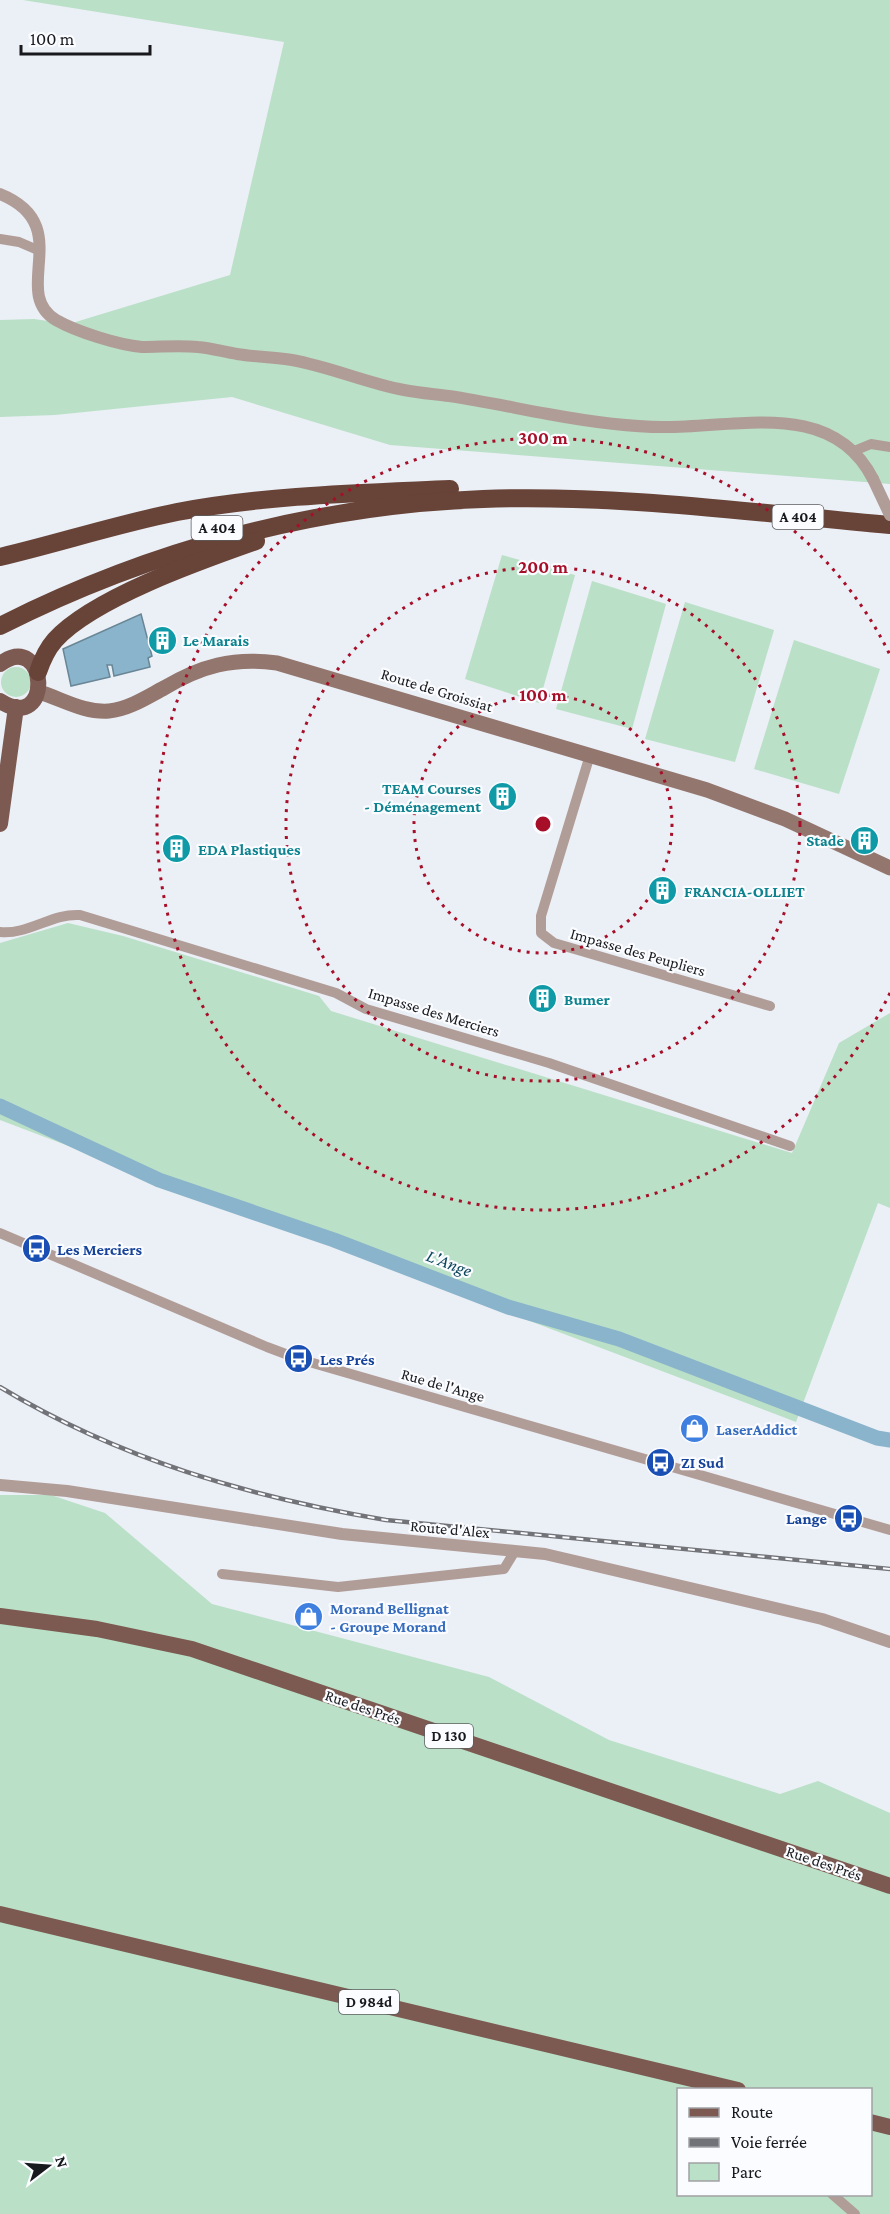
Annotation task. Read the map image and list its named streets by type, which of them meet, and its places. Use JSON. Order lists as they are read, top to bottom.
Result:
{
  "streets": {
    "highway": ["A 404"],
    "main road": [
      "Route de Groissiat",
      "Rue des Prés",
      "D 130",
      "D 984d"
    ],
    "street": [
      "Impasse des Peupliers",
      "Impasse des Merciers",
      "Rue de l'Ange",
      "Route d'Alex"
    ]
  },
  "crossings": [
    ["Route de Groissiat", "Impasse des Peupliers"]
  ],
  "water": ["L'Ange"],
  "places": {
    "building": [
      "Le Marais",
      "TEAM Courses - Déménagement",
      "Stade",
      "EDA Plastiques",
      "FRANCIA-OLLIET",
      "Bumer"
    ],
    "bus stop": [
      "Les Merciers",
      "Les Prés",
      "ZI Sud",
      "Lange"
    ],
    "shop": ["LaserAddict", "Morand Bellignat - Groupe Morand"]
  },
  "legend": ["Route", "Voie ferrée", "Parc"],
  "scale_bar": "100 m",
  "north": "right",
  "rings": ["300 m", "200 m", "100 m"]
}
